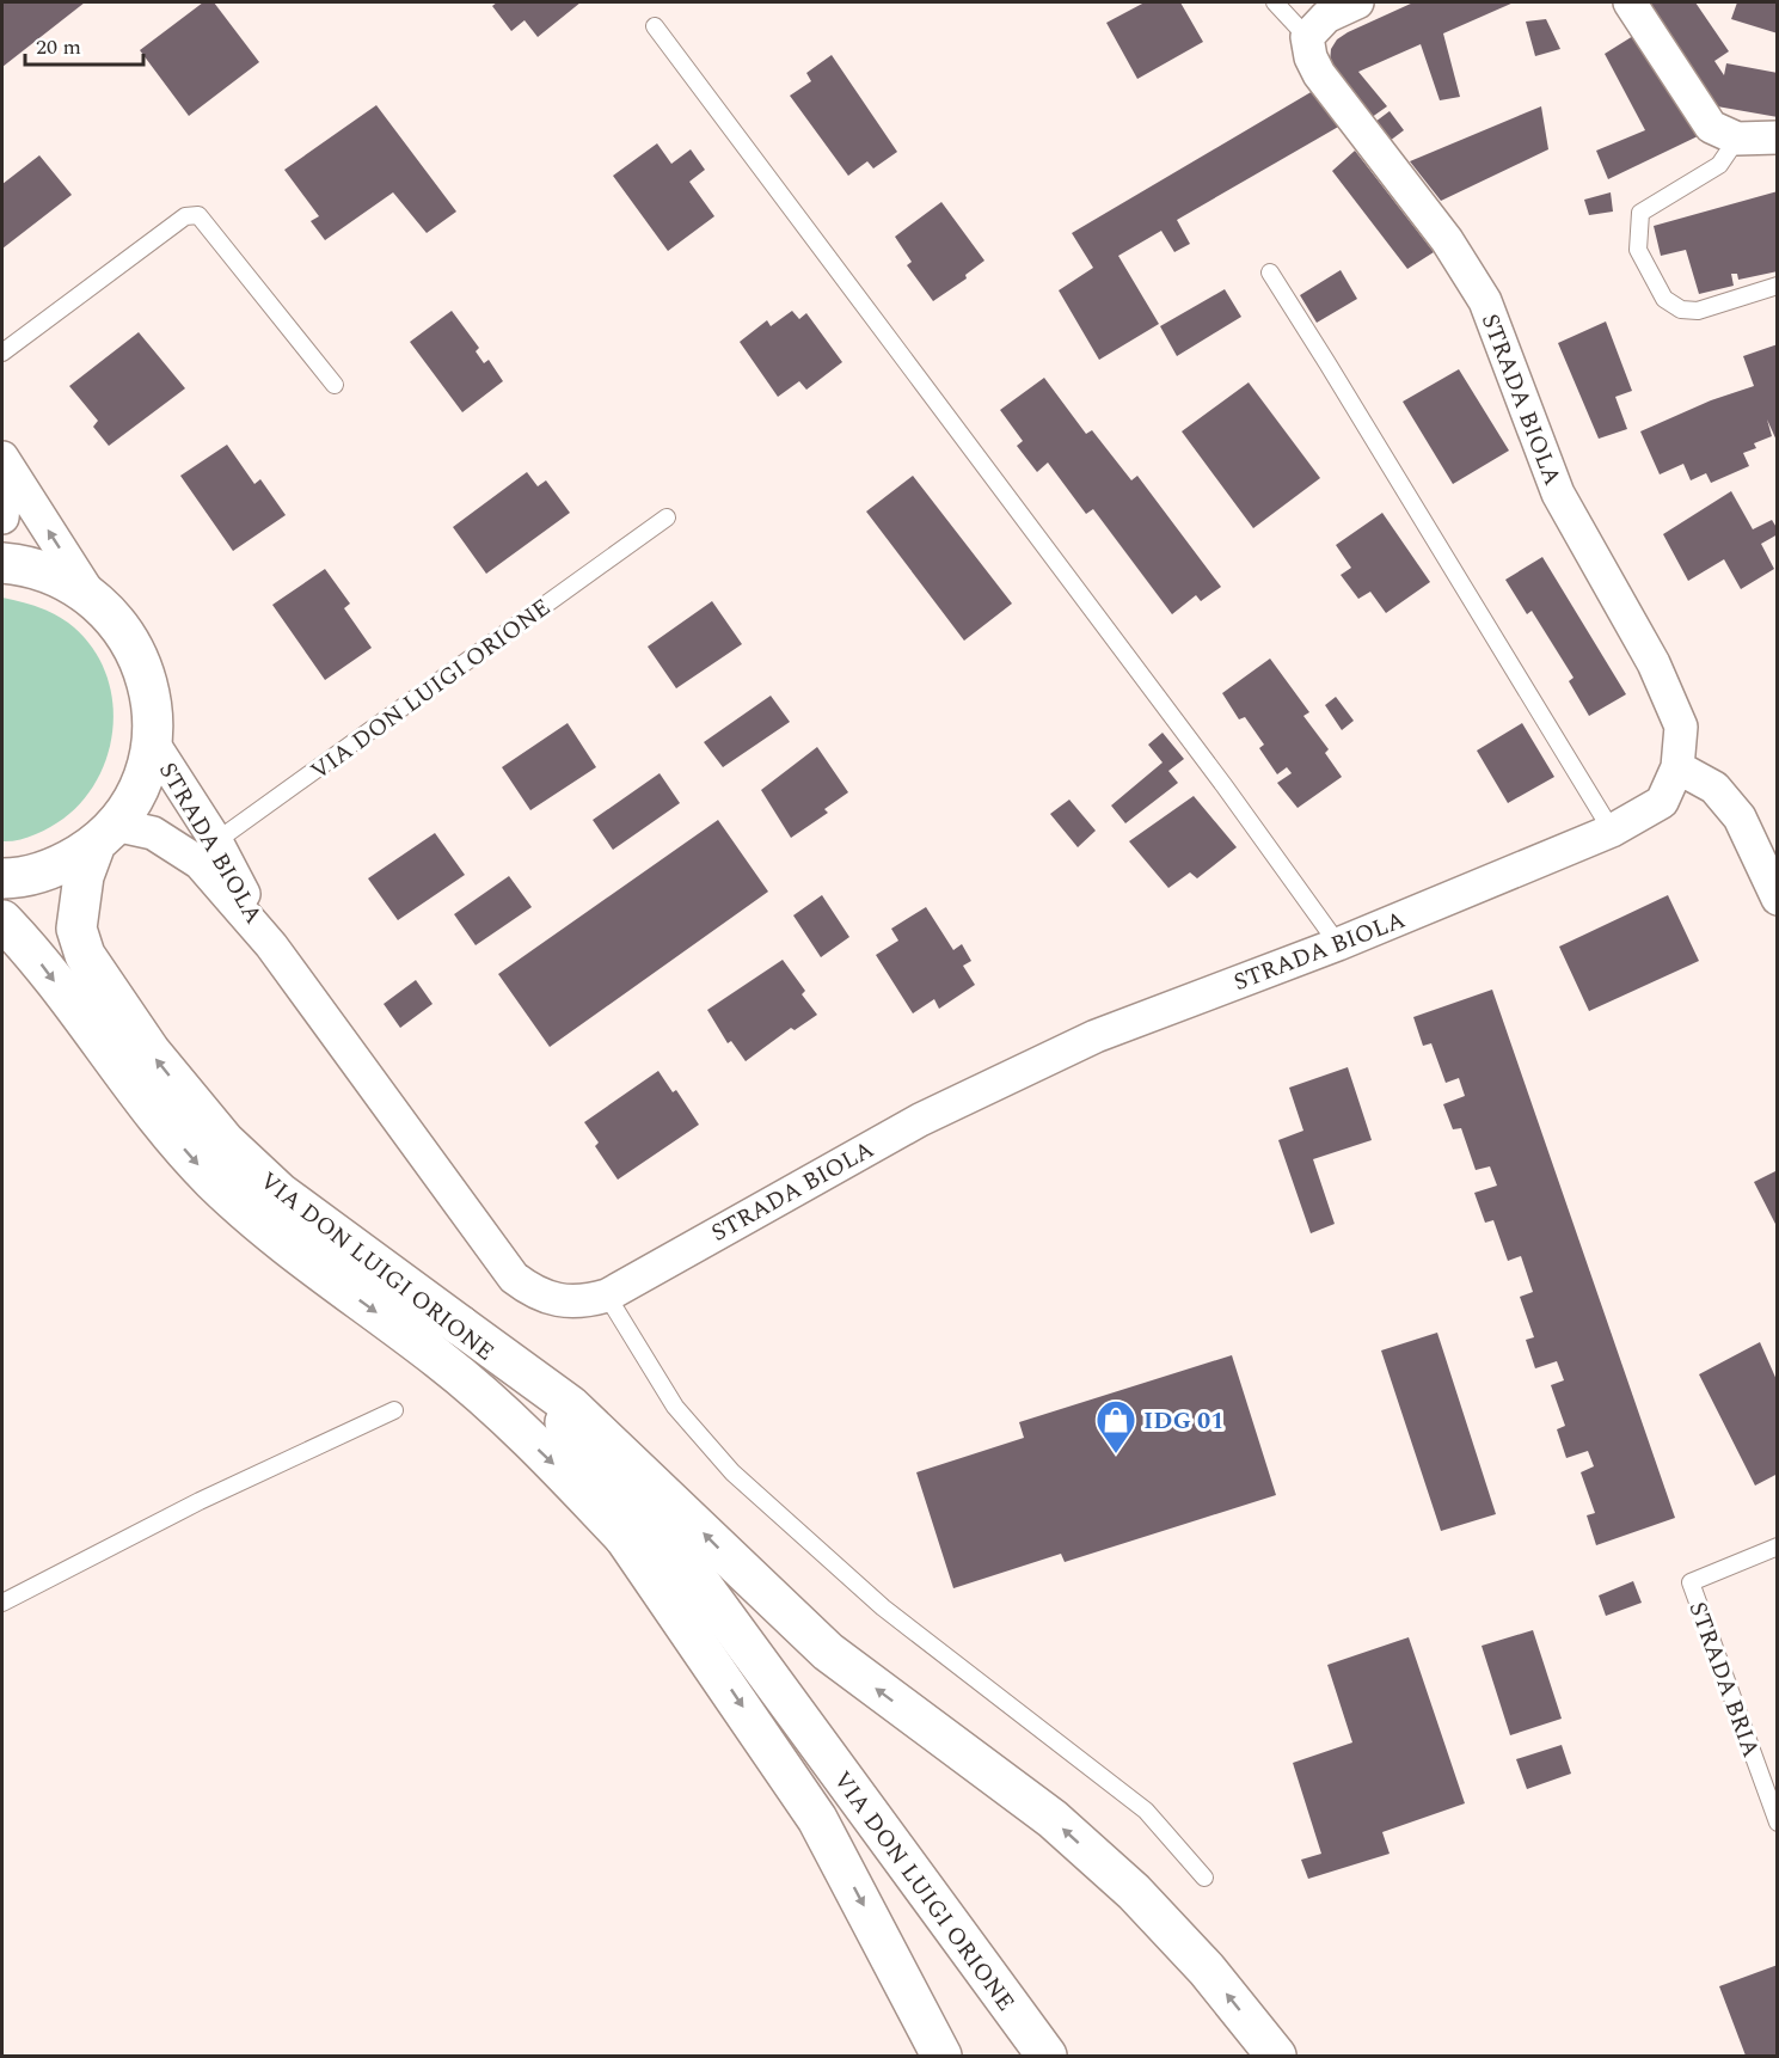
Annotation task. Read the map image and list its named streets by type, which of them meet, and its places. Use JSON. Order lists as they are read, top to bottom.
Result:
{
  "streets": {
    "main road": ["VIA DON LUIGI ORIONE"],
    "street": ["STRADA BIOLA"],
    "lane": ["STRADA BRIA"]
  },
  "crossings": [
    ["STRADA BIOLA", "VIA DON LUIGI ORIONE"]
  ],
  "places": {
    "shop": ["IDG 01"]
  },
  "scale_bar": "20 m"
}
